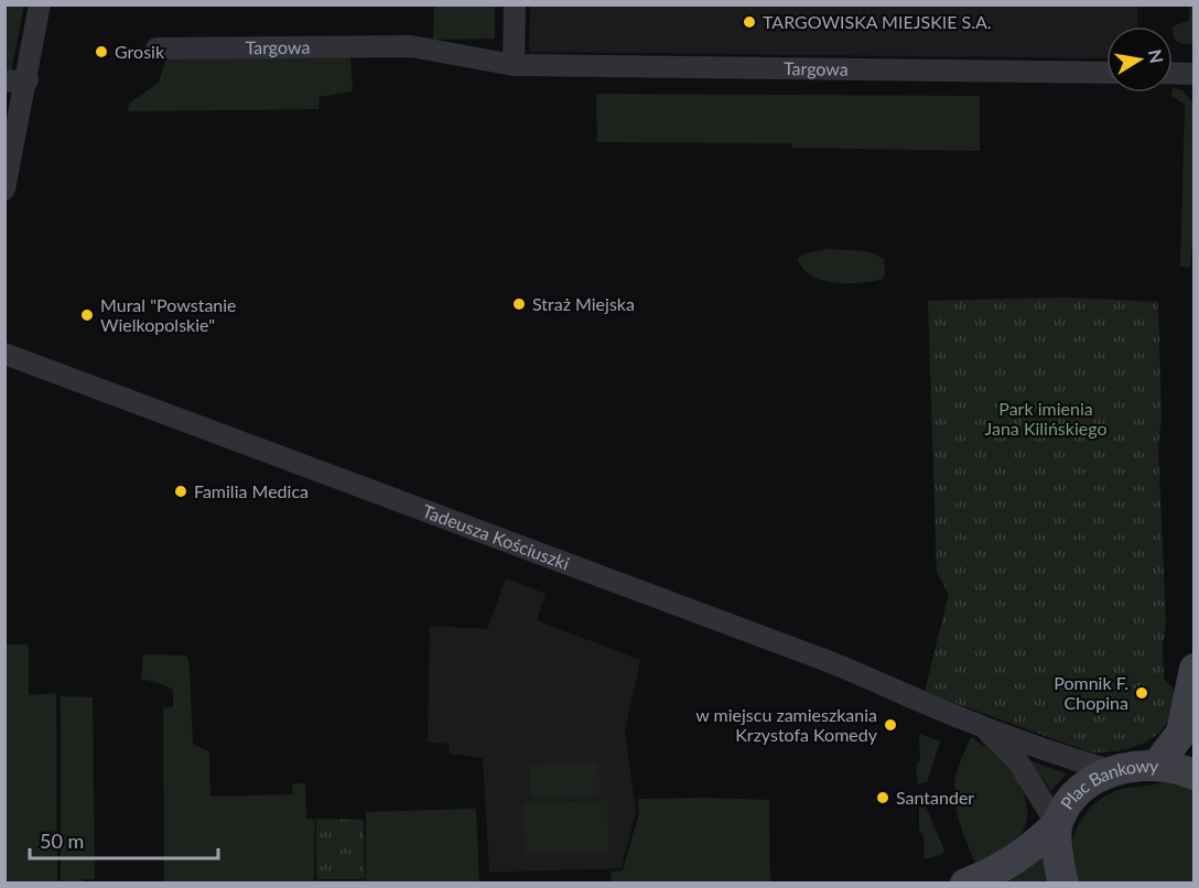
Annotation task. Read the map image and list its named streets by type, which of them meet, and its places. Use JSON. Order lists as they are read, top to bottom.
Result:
{
  "streets": {
    "main road": ["Plac Bankowy"],
    "street": ["Targowa", "Tadeusza Kościuszki"]
  },
  "crossings": [
    ["Tadeusza Kościuszki", "Plac Bankowy"]
  ],
  "parks": ["Park imienia Jana Kilińskiego"],
  "places": [
    "TARGOWISKA MIEJSKIE S.A.",
    "Grosik",
    "Straż Miejska",
    "Mural \"Powstanie Wielkopolskie\"",
    "Familia Medica",
    "Pomnik F. Chopina",
    "w miejscu zamieszkania Krzystofa Komedy",
    "Santander"
  ],
  "scale_bar": "50 m",
  "north": "right"
}
